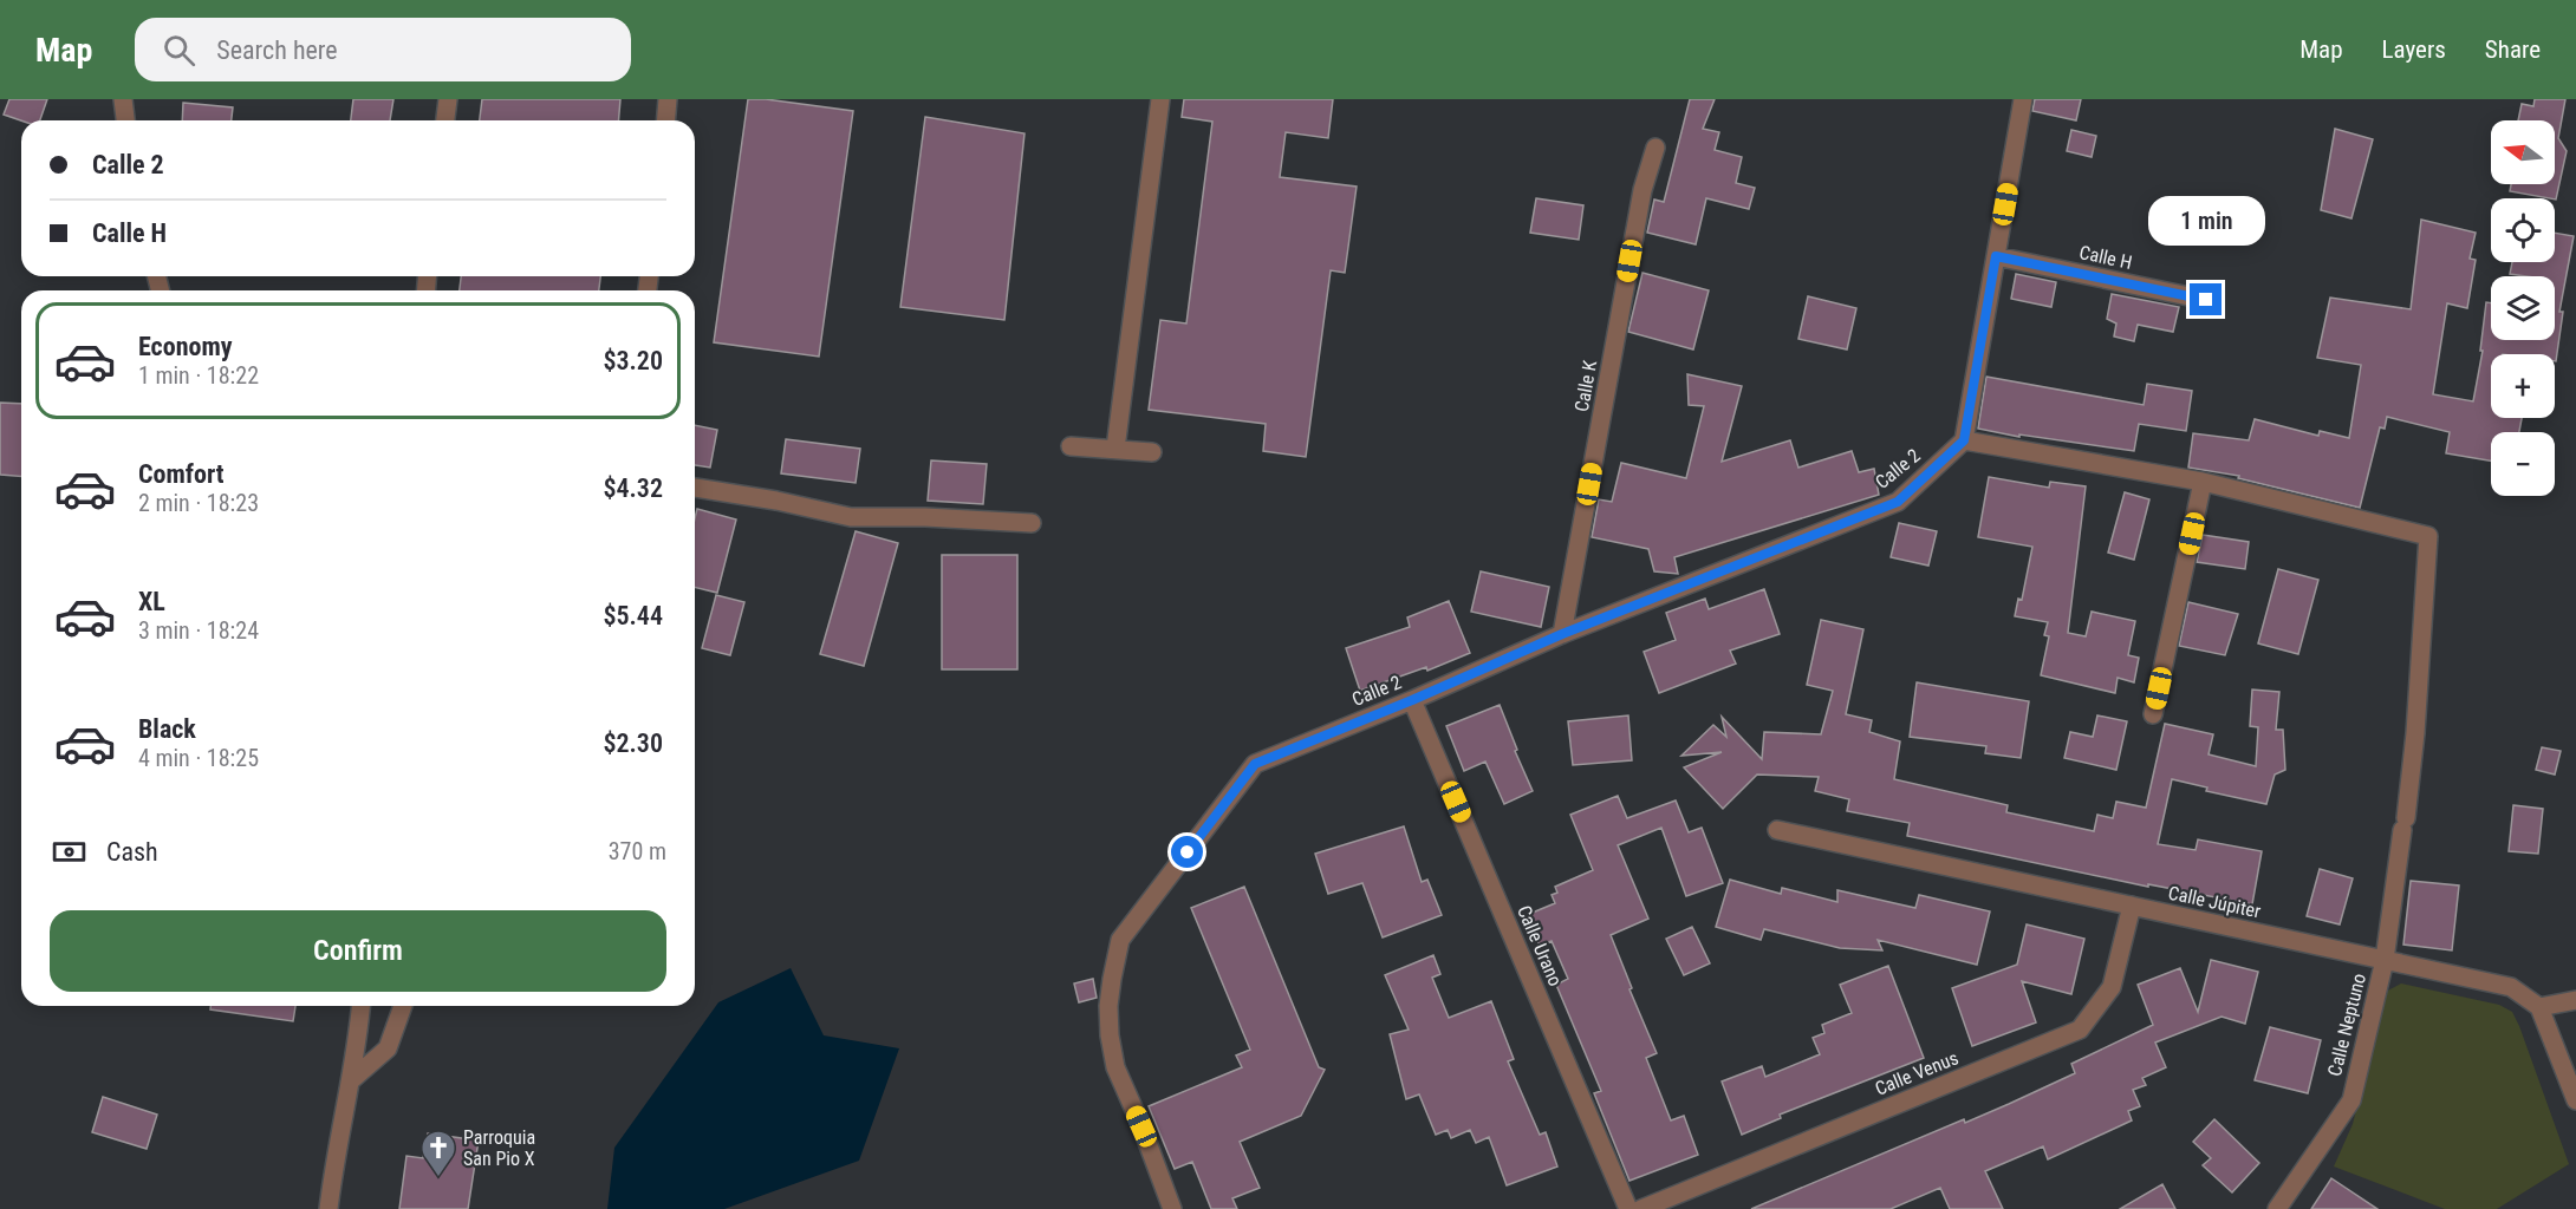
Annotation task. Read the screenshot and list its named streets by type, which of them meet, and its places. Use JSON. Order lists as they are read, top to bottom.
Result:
{
  "streets": {
    "street": [
      "Calle H",
      "Calle K",
      "Calle 2",
      "Calle Júpiter",
      "Calle Urano",
      "Calle Neptuno",
      "Calle Venus"
    ]
  },
  "crossings": [
    ["Calle K", "Calle 2"],
    ["Calle 2", "Calle Urano"],
    ["Calle Júpiter", "Calle Neptuno"],
    ["Calle Júpiter", "Calle Venus"]
  ],
  "places": {
    "church": ["Parroquia San Pio X"]
  },
  "north": "left",
  "page": {
    "header": "Map",
    "search": "Search here",
    "nav": ["Map", "Layers", "Share"],
    "map_buttons": ["+", "−"],
    "banner": ["Calle 2", "Calle H"],
    "bubble": "1 min",
    "list": [
      {
        "name": "Economy",
        "note": "1 min · 18:22",
        "value": "$3.20"
      },
      {
        "name": "Comfort",
        "note": "2 min · 18:23",
        "value": "$4.32"
      },
      {
        "name": "XL",
        "note": "3 min · 18:24",
        "value": "$5.44"
      },
      {
        "name": "Black",
        "note": "4 min · 18:25",
        "value": "$2.30"
      }
    ],
    "pay": ["Cash", "370 m"],
    "buttons": "Confirm"
  }
}
